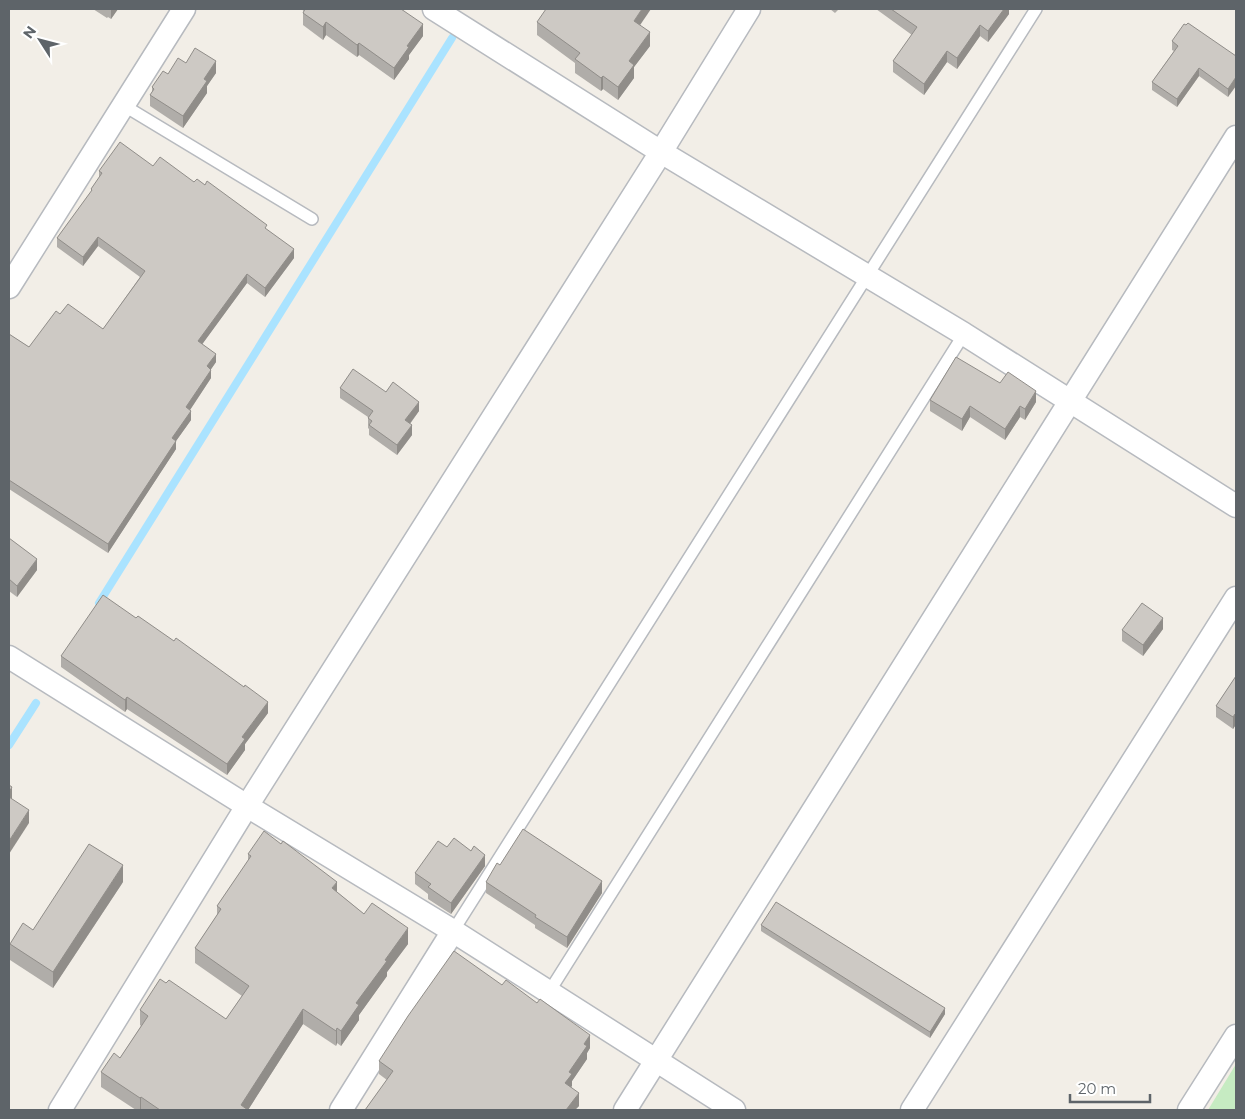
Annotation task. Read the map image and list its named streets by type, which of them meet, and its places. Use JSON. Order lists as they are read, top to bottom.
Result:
{
  "scale_bar": "20 m",
  "north": "top left"
}
